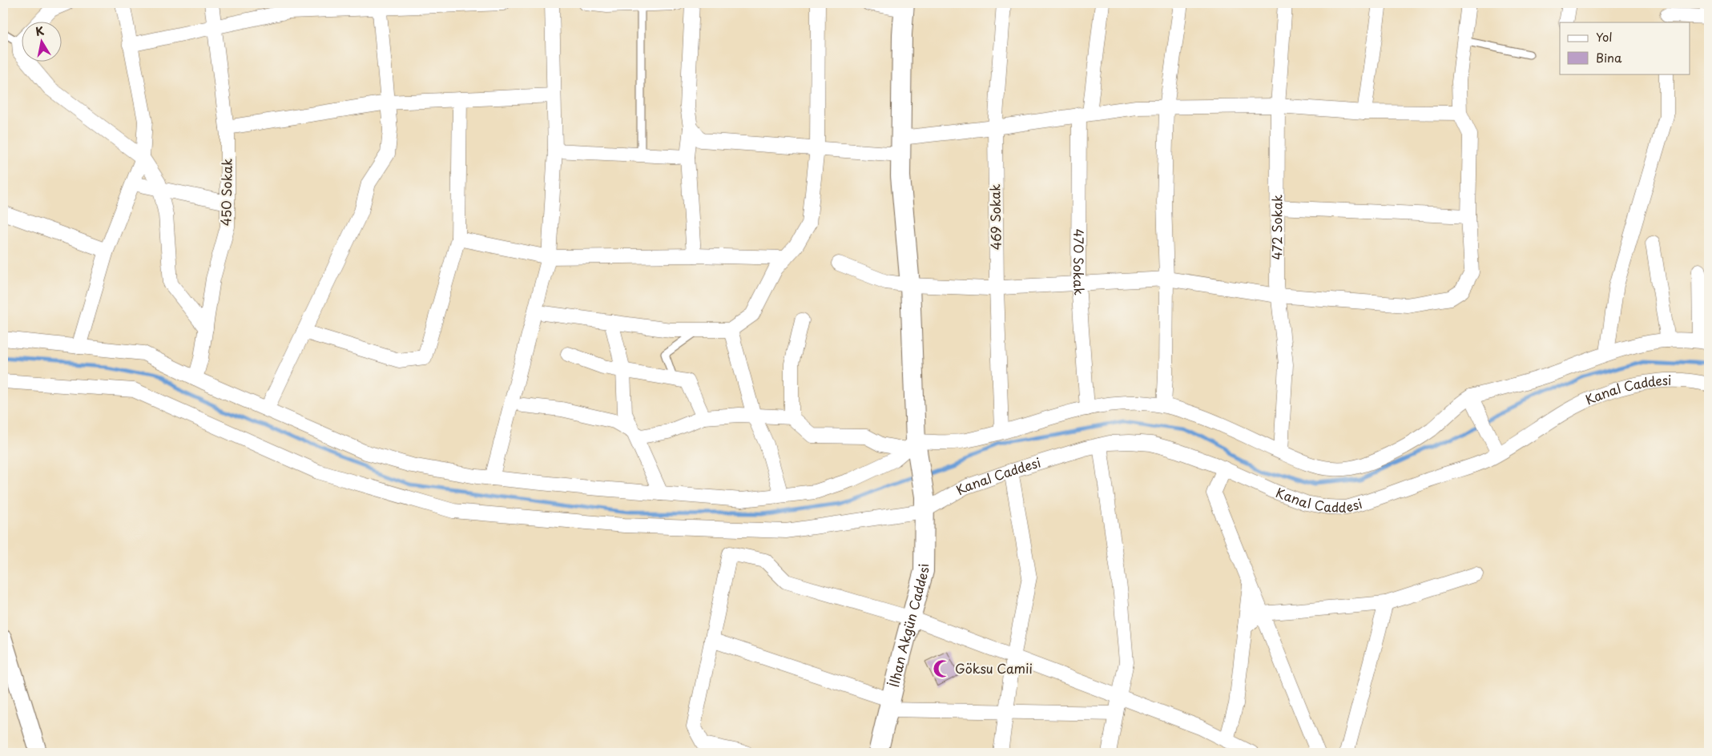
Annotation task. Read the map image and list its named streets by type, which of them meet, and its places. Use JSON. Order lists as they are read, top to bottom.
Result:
{
  "streets": {
    "main road": ["İlhan Akgün Caddesi"],
    "street": [
      "450 Sokak",
      "469 Sokak",
      "472 Sokak",
      "470 Sokak",
      "Kanal Caddesi"
    ]
  },
  "crossings": [
    ["Kanal Caddesi", "İlhan Akgün Caddesi"]
  ],
  "places": {
    "mosque": ["Göksu Camii"]
  },
  "legend": ["Yol", "Bina"],
  "north": "top"
}
